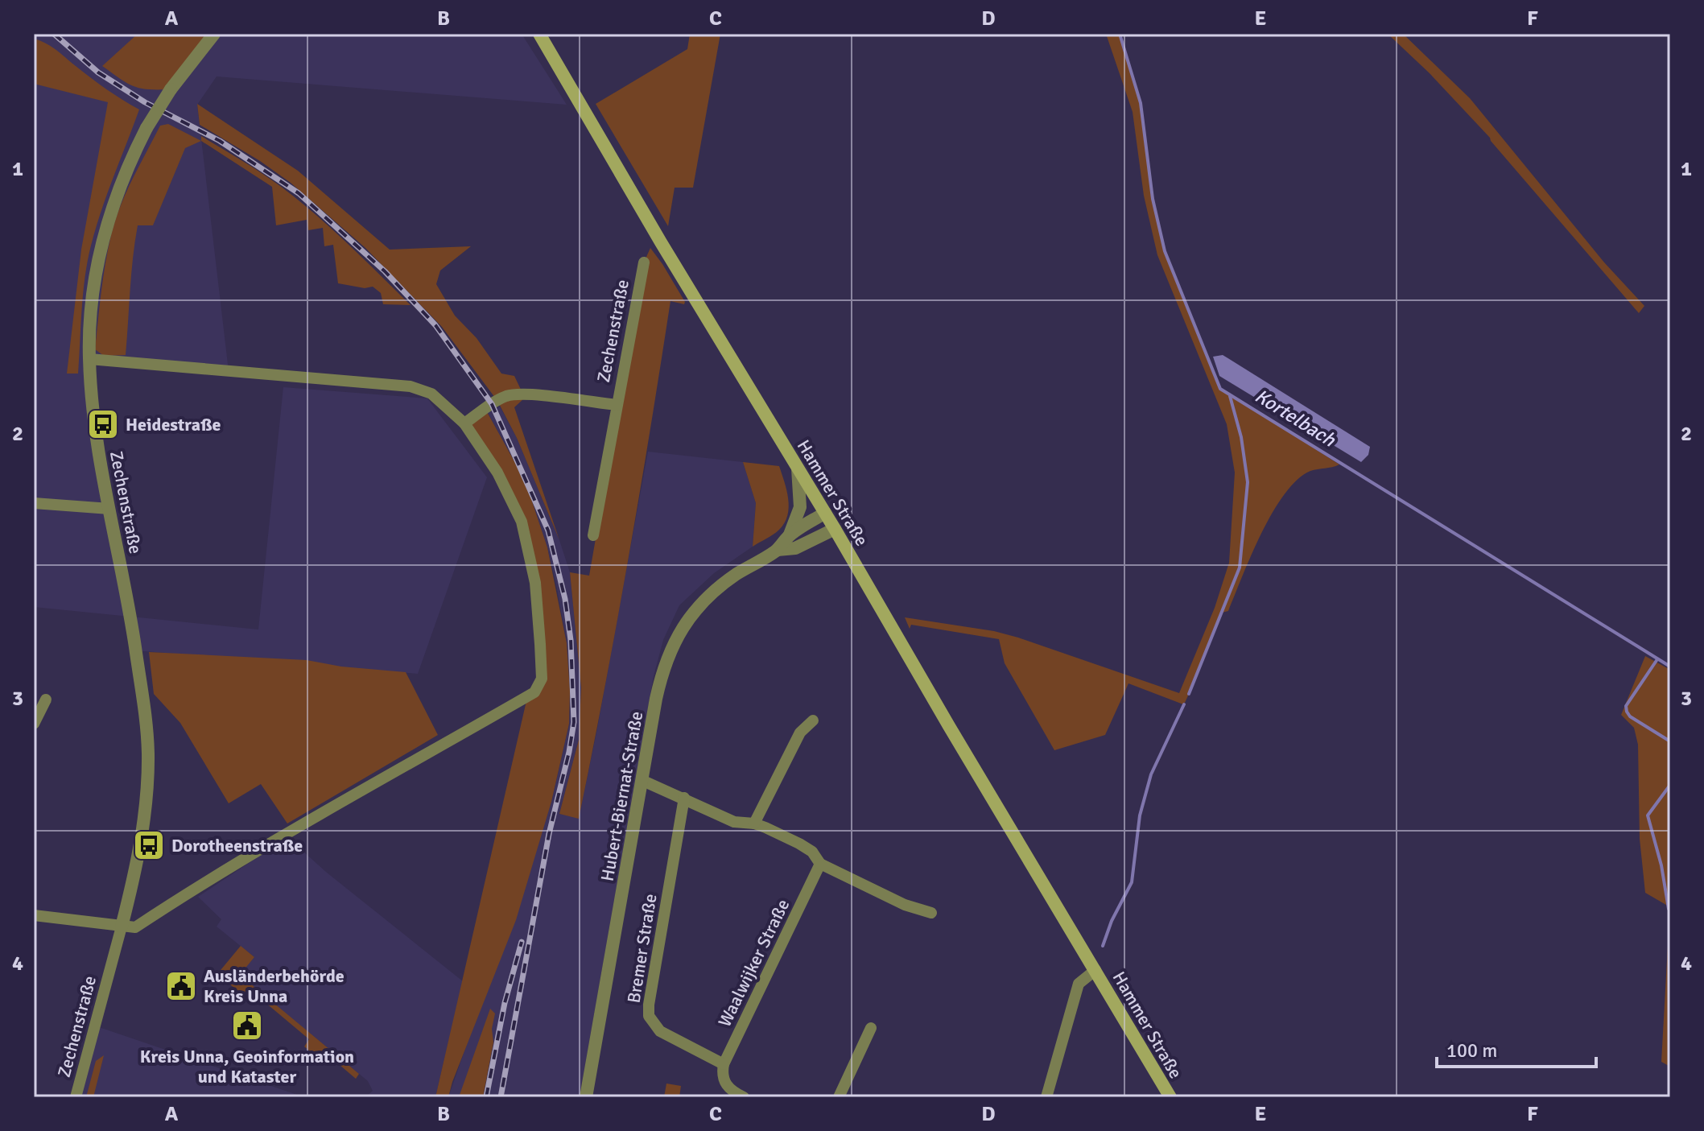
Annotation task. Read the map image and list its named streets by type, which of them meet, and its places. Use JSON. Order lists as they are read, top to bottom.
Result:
{
  "streets": {
    "main road": ["Hammer Straße"],
    "street": [
      "Zechenstraße",
      "Hubert-Biernat-Straße",
      "Bremer Straße",
      "Waalwijker Straße"
    ]
  },
  "crossings": [
    ["Hammer Straße", "Hubert-Biernat-Straße"],
    ["Bremer Straße", "Waalwijker Straße"]
  ],
  "water": ["Kortelbach"],
  "places": {
    "bus stop": ["Heidestraße", "Dorotheenstraße"],
    "public building": ["Ausländerbehörde Kreis Unna", "Kreis Unna, Geoinformation und Kataster"]
  },
  "scale_bar": "100 m",
  "grid": {
    "columns": [
      "A",
      "B",
      "C",
      "D",
      "E",
      "F"
    ],
    "rows": [
      "1",
      "2",
      "3",
      "4"
    ]
  }
}
